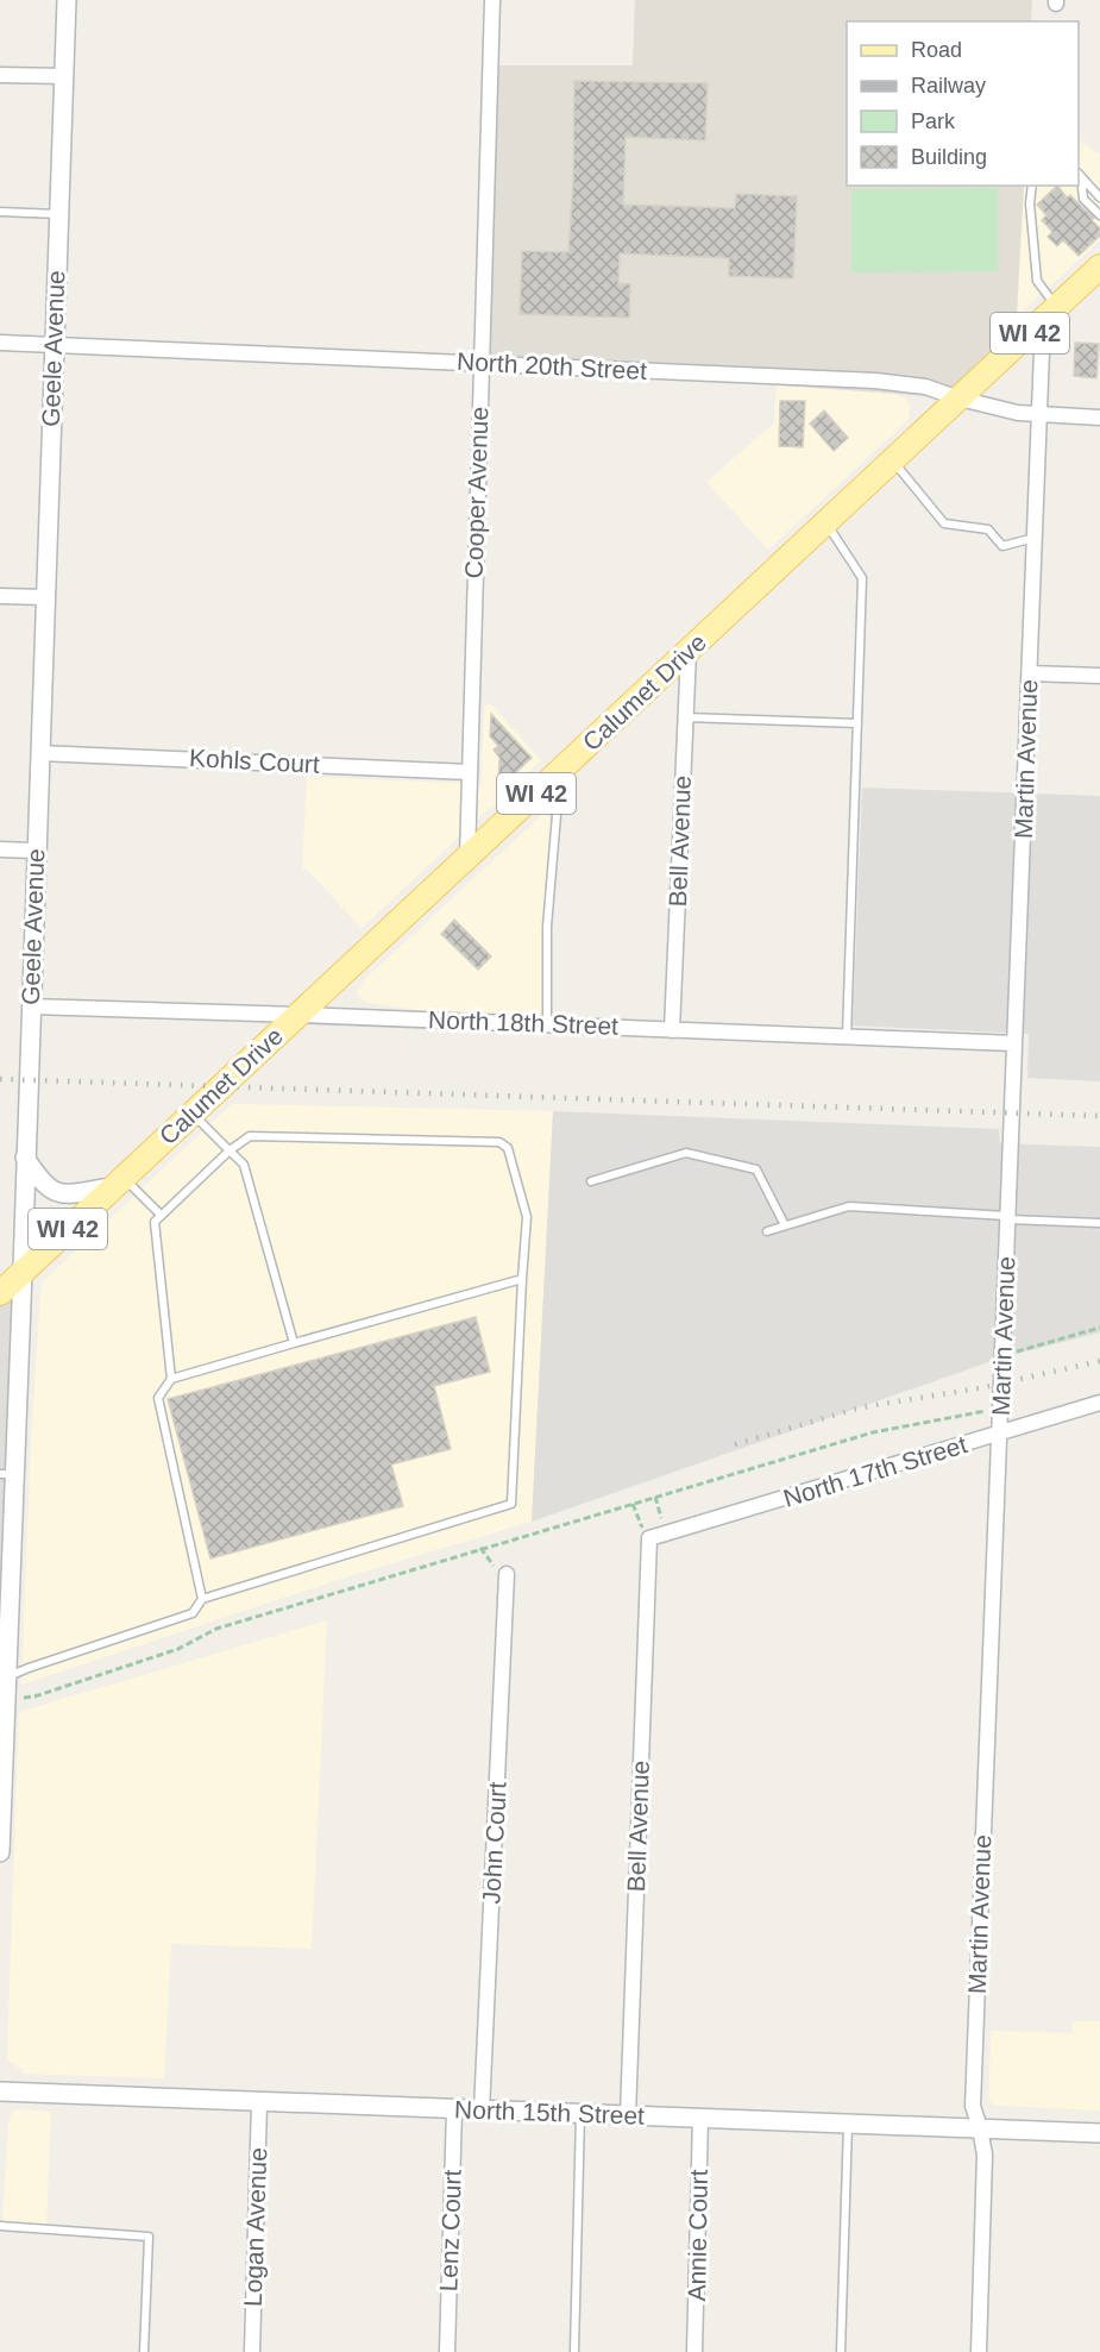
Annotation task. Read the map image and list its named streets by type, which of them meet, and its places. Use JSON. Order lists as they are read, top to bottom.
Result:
{
  "streets": {
    "main road": ["WI 42", "Calumet Drive"],
    "street": [
      "Geele Avenue",
      "North 20th Street",
      "Cooper Avenue",
      "Martin Avenue",
      "Kohls Court",
      "Bell Avenue",
      "North 18th Street",
      "North 17th Street",
      "John Court",
      "North 15th Street",
      "Logan Avenue",
      "Lenz Court",
      "Annie Court"
    ]
  },
  "crossings": [
    ["Geele Avenue", "North 20th Street"],
    ["Geele Avenue", "Calumet Drive"],
    ["Geele Avenue", "Kohls Court"],
    ["Geele Avenue", "North 18th Street"],
    ["North 20th Street", "Cooper Avenue"],
    ["North 20th Street", "Calumet Drive"],
    ["North 20th Street", "Martin Avenue"],
    ["Cooper Avenue", "Calumet Drive"],
    ["Cooper Avenue", "Kohls Court"],
    ["Calumet Drive", "Martin Avenue"],
    ["Calumet Drive", "Bell Avenue"],
    ["Calumet Drive", "North 18th Street"],
    ["Martin Avenue", "North 18th Street"],
    ["Martin Avenue", "North 17th Street"],
    ["Martin Avenue", "North 15th Street"],
    ["Bell Avenue", "North 18th Street"],
    ["Bell Avenue", "North 17th Street"],
    ["Bell Avenue", "North 15th Street"],
    ["John Court", "North 15th Street"],
    ["North 15th Street", "Logan Avenue"],
    ["North 15th Street", "Lenz Court"],
    ["North 15th Street", "Annie Court"]
  ],
  "legend": [
    "Road",
    "Railway",
    "Park",
    "Building"
  ]
}
